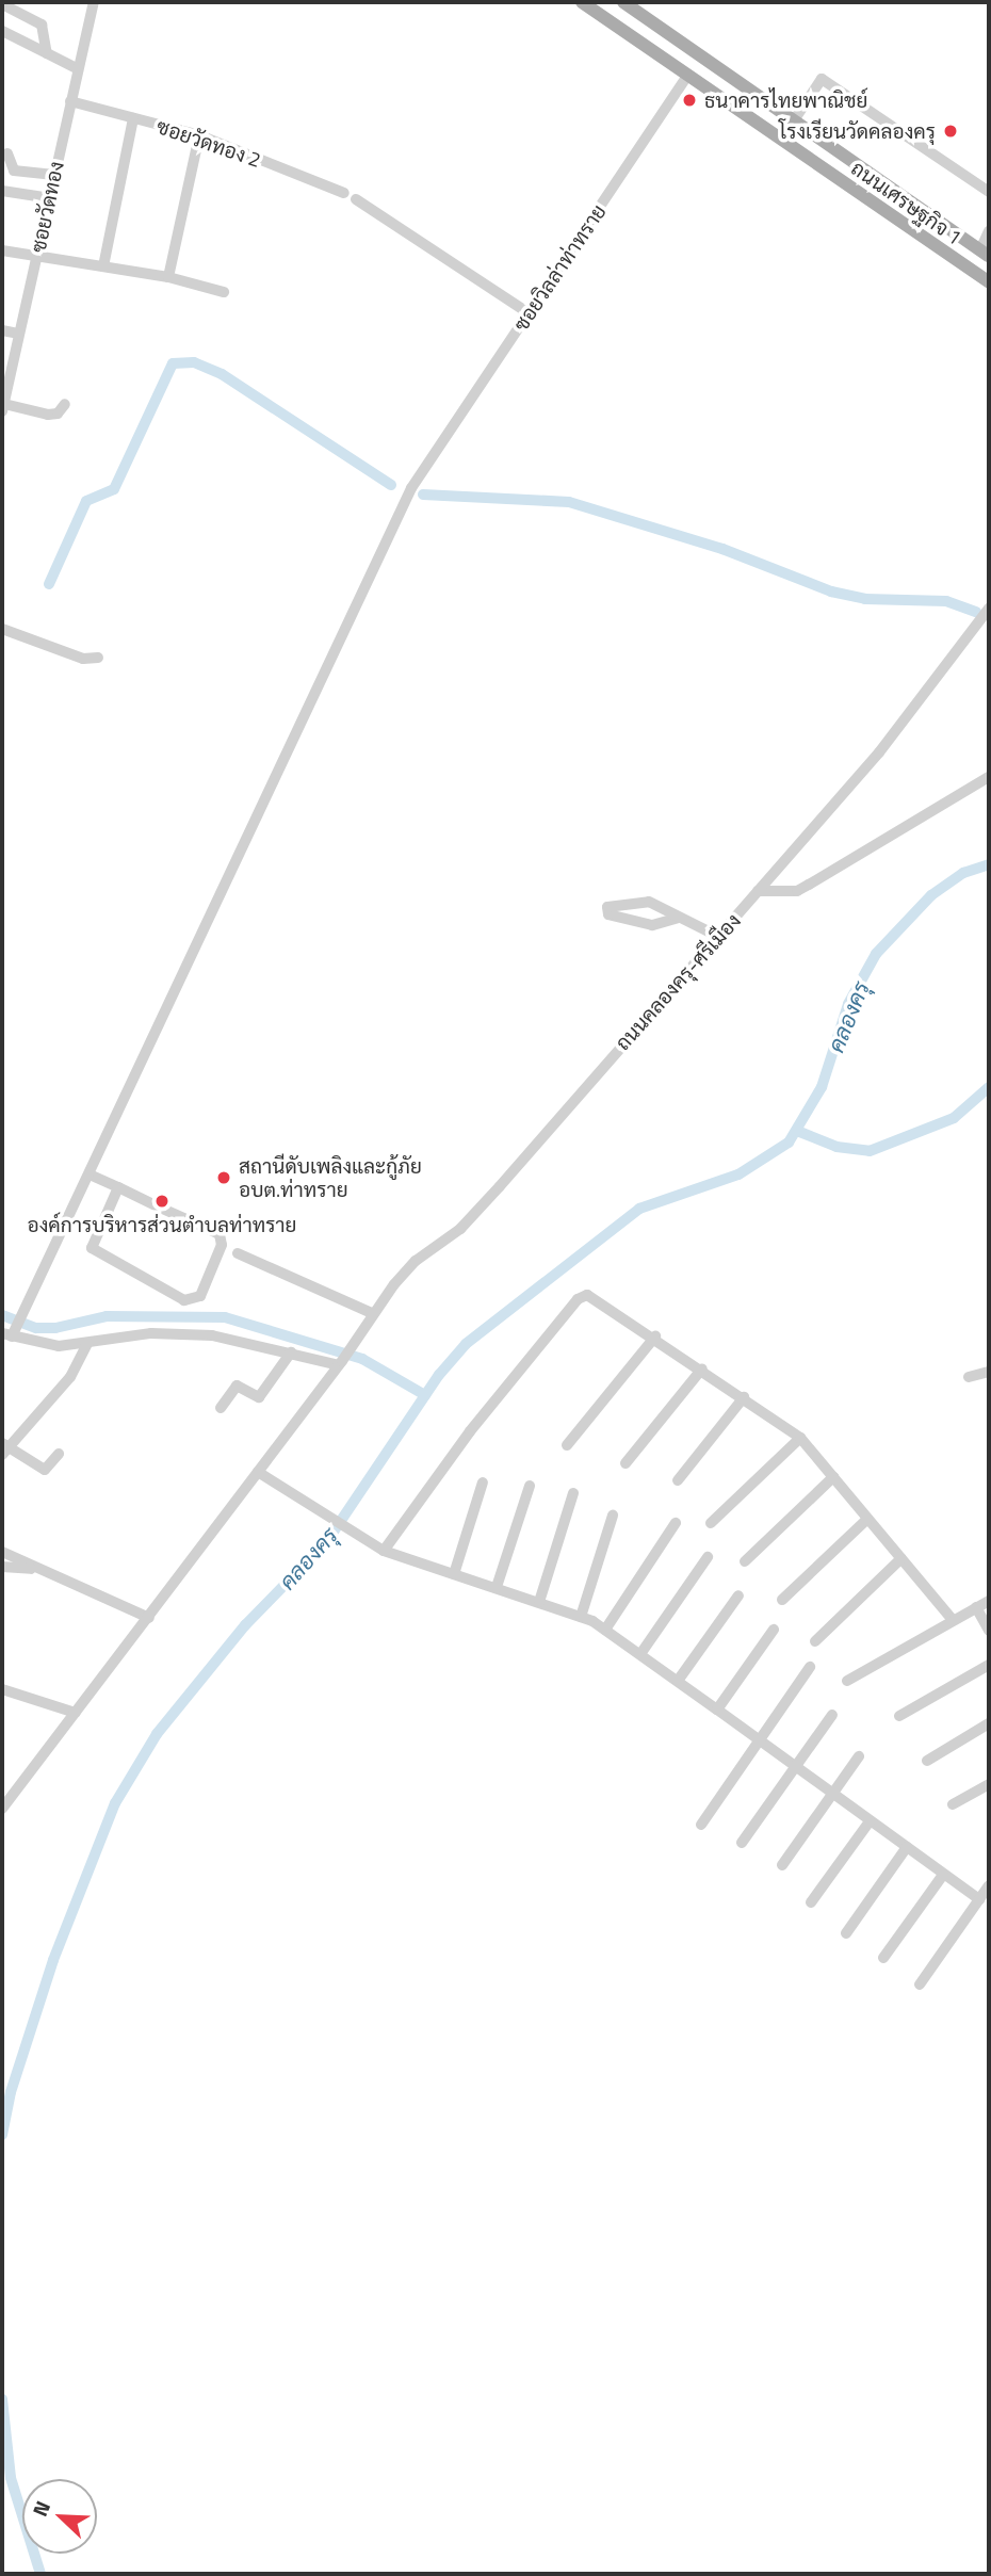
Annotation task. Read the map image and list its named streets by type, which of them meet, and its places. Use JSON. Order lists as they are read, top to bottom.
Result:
{
  "streets": {
    "main road": ["ถนนเศรษฐกิจ 1"],
    "street": [
      "ซอยวัดทอง 2",
      "ซอยวัดทอง",
      "ซอยวิลล่าท่าทราย",
      "ถนนคลองครุ-ศรีเมือง"
    ]
  },
  "crossings": [
    ["ซอยวัดทอง 2", "ซอยวัดทอง"],
    ["ถนนเศรษฐกิจ 1", "ซอยวิลล่าท่าทราย"]
  ],
  "water": ["คลองครุ"],
  "places": [
    "ธนาคารไทยพาณิชย์",
    "โรงเรียนวัดคลองครุ",
    "สถานีดับเพลิงและกู้ภัย อบต.ท่าทราย",
    "องค์การบริหารส่วนตำบลท่าทราย"
  ],
  "north": "top left"
}
